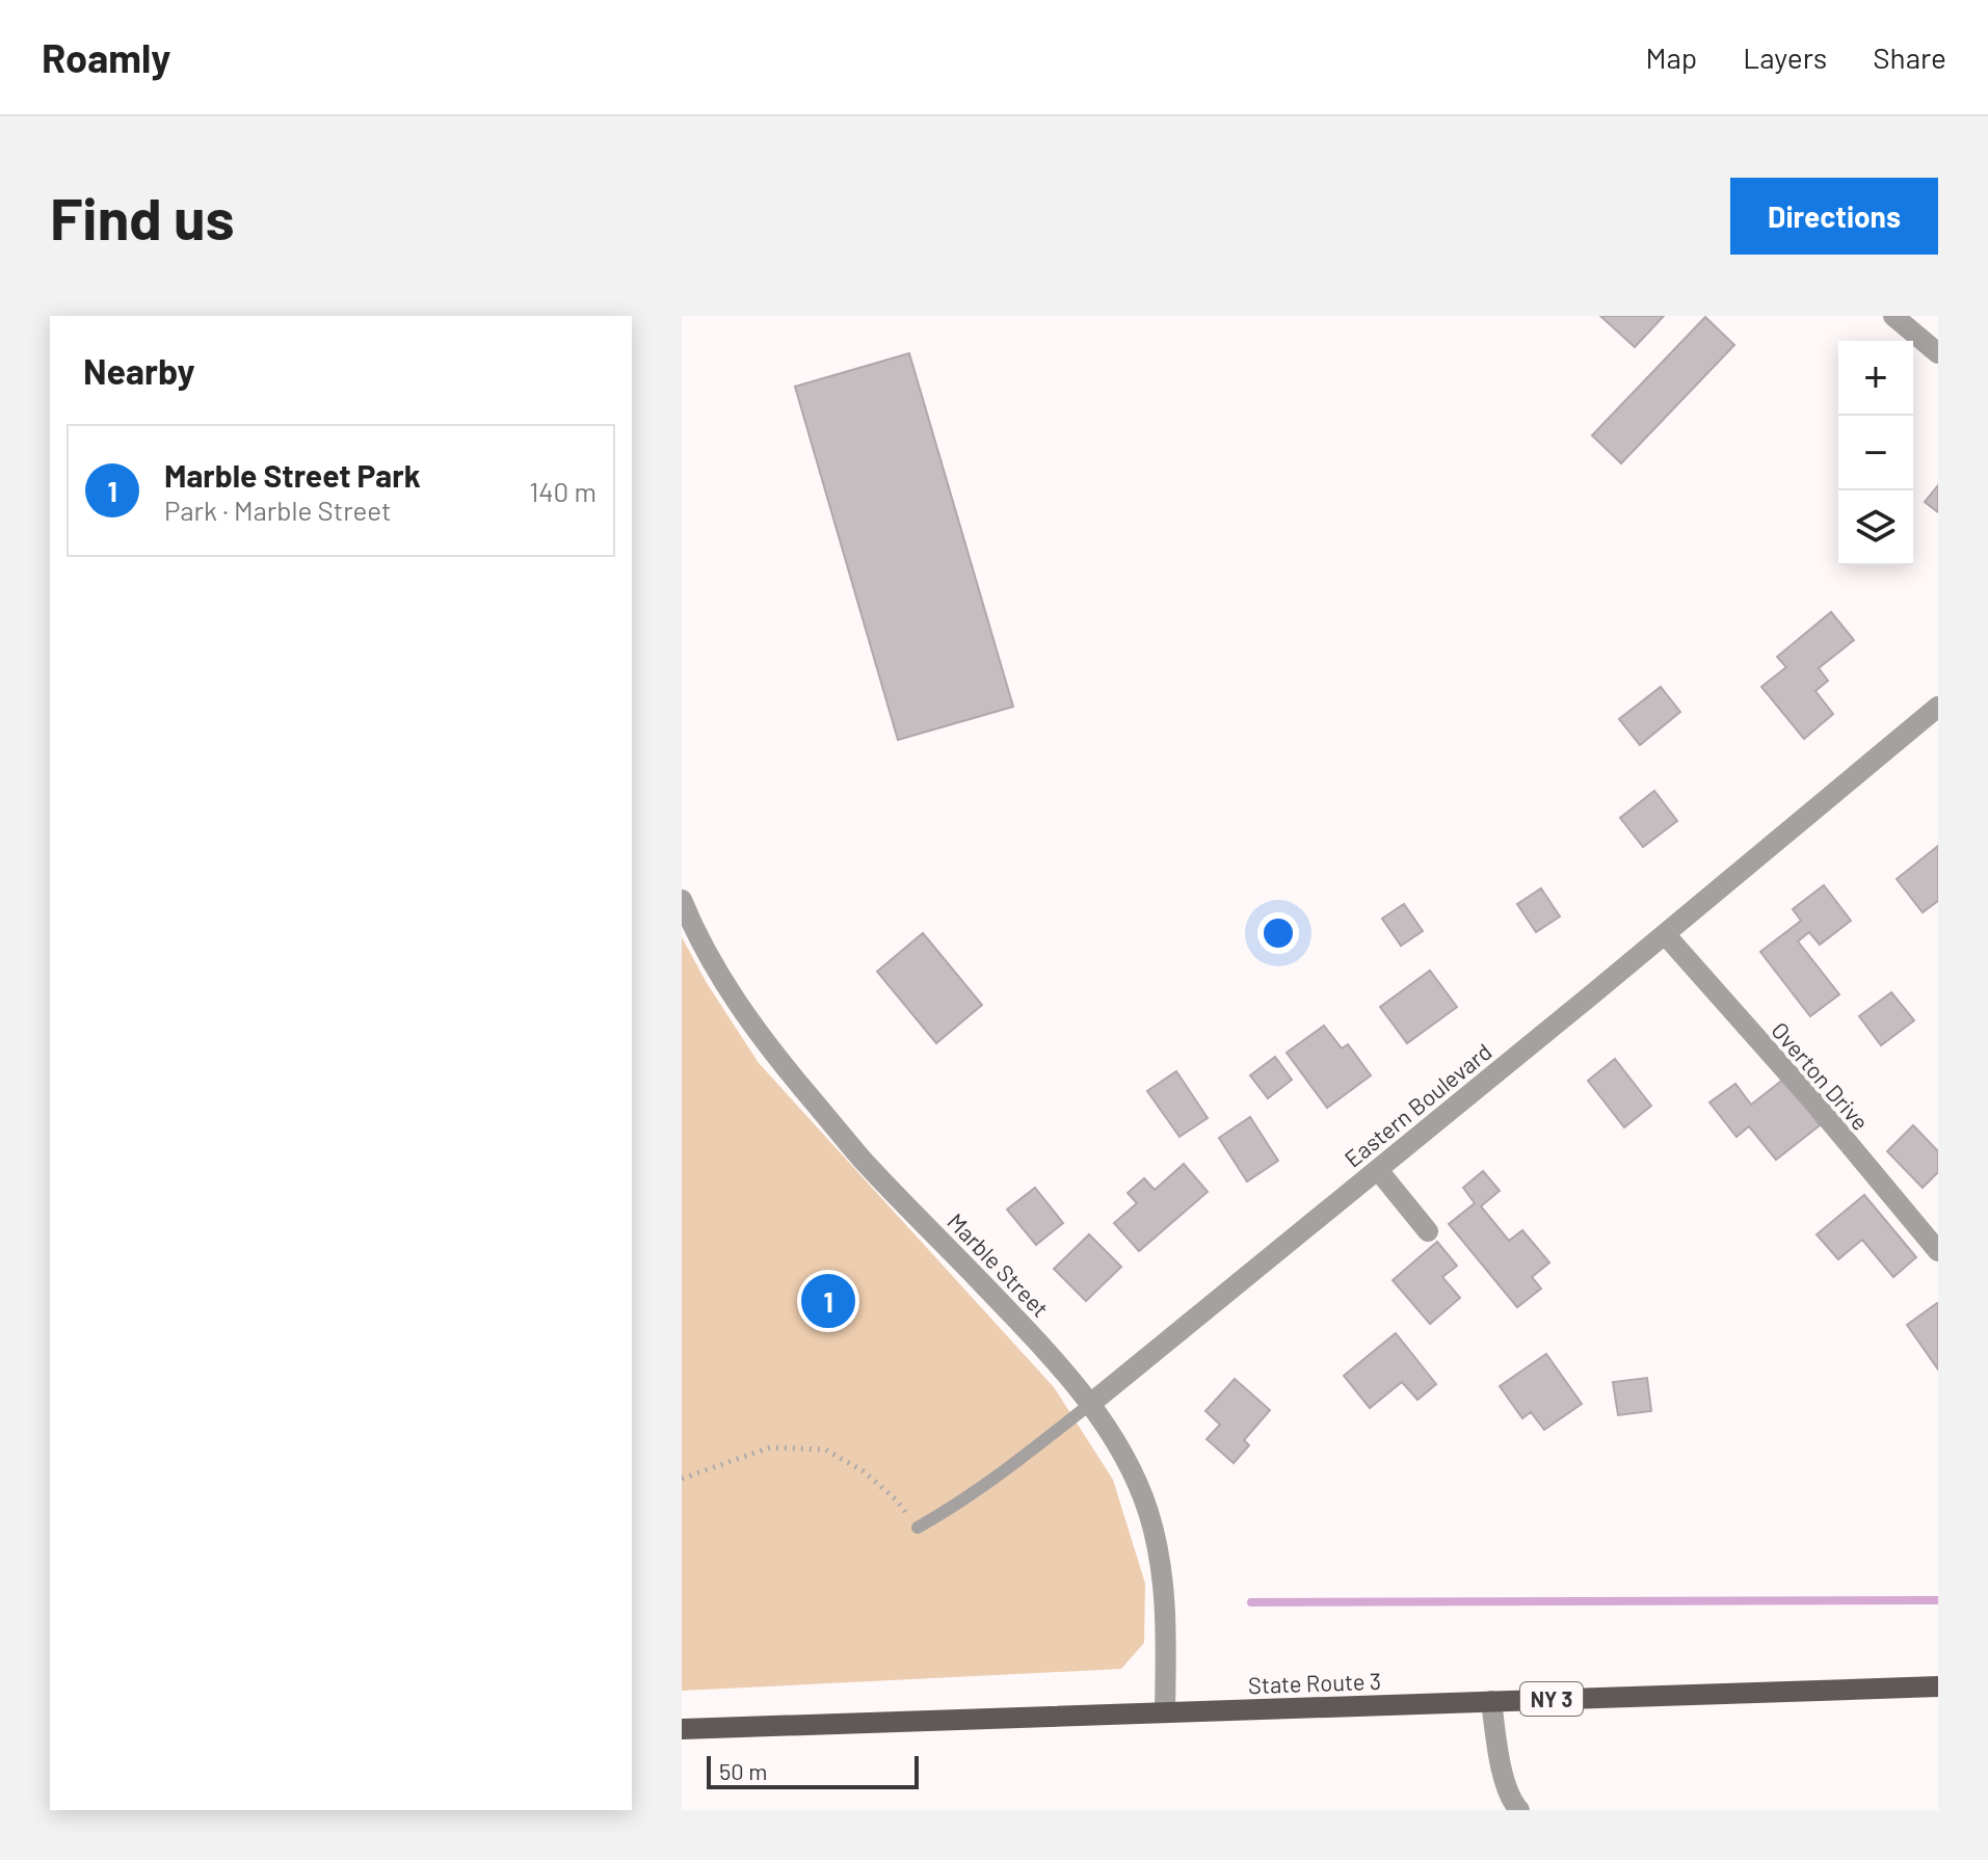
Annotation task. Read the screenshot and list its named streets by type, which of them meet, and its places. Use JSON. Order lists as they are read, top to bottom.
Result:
{
  "streets": {
    "main road": ["State Route 3", "NY 3"],
    "street": ["Overton Drive", "Eastern Boulevard", "Marble Street"]
  },
  "crossings": [
    ["Overton Drive", "Eastern Boulevard"],
    ["Eastern Boulevard", "Marble Street"],
    ["Marble Street", "State Route 3"]
  ],
  "scale_bar": "50 m",
  "page": {
    "header": "Roamly",
    "nav": ["Map", "Layers", "Share"],
    "buttons": "Directions",
    "title": "Find us",
    "heading": "Nearby",
    "map_buttons": ["+", "−"],
    "list": [
      {
        "mark": "1",
        "name": "Marble Street Park",
        "note": "Park · Marble Street",
        "value": "140 m"
      }
    ],
    "pins": "1",
    "scale": "50 m"
  }
}
